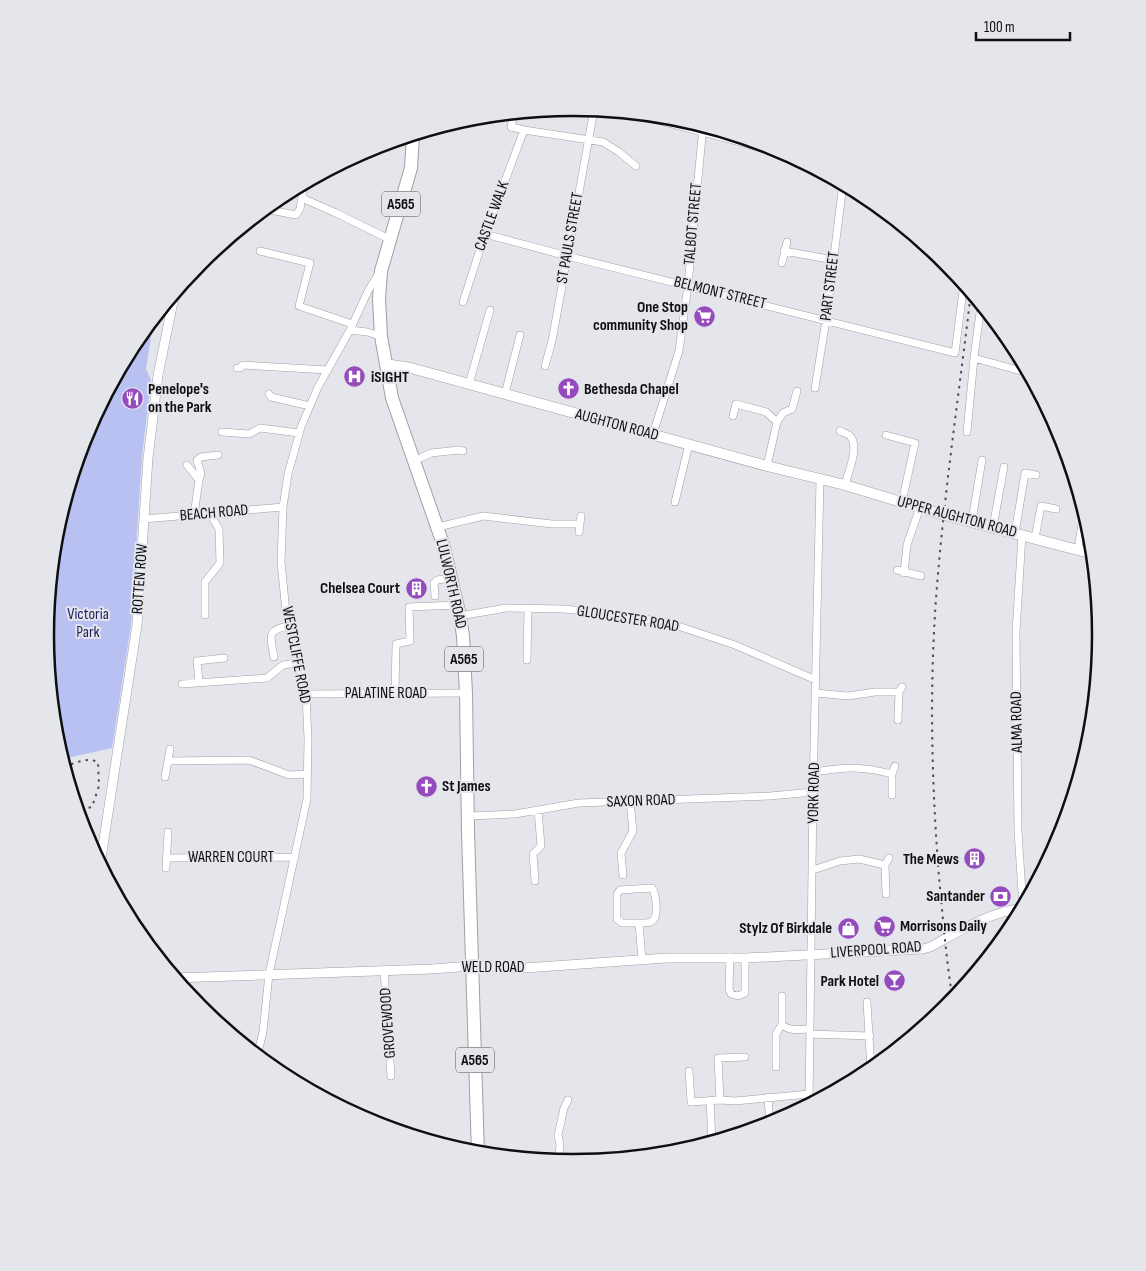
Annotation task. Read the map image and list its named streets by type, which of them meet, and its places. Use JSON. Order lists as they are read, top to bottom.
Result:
{
  "streets": {
    "highway": ["A565", "LULWORTH ROAD"],
    "main road": ["AUGHTON ROAD", "UPPER AUGHTON ROAD"],
    "street": [
      "CASTLE WALK",
      "TALBOT STREET",
      "ST PAULS STREET",
      "PART STREET",
      "BELMONT STREET",
      "BEACH ROAD",
      "ROTTEN ROW",
      "GLOUCESTER ROAD",
      "WESTCLIFFE ROAD",
      "PALATINE ROAD",
      "ALMA ROAD",
      "YORK ROAD",
      "SAXON ROAD",
      "WARREN COURT",
      "LIVERPOOL ROAD",
      "WELD ROAD",
      "GROVEWOOD"
    ]
  },
  "crossings": [
    ["A565", "LULWORTH ROAD"],
    ["A565", "WESTCLIFFE ROAD"],
    ["A565", "WELD ROAD"],
    ["CASTLE WALK", "BELMONT STREET"],
    ["TALBOT STREET", "BELMONT STREET"],
    ["TALBOT STREET", "AUGHTON ROAD"],
    ["ST PAULS STREET", "BELMONT STREET"],
    ["PART STREET", "BELMONT STREET"],
    ["AUGHTON ROAD", "UPPER AUGHTON ROAD"],
    ["AUGHTON ROAD", "LULWORTH ROAD"],
    ["AUGHTON ROAD", "YORK ROAD"],
    ["BEACH ROAD", "ROTTEN ROW"],
    ["BEACH ROAD", "WESTCLIFFE ROAD"],
    ["UPPER AUGHTON ROAD", "ALMA ROAD"],
    ["UPPER AUGHTON ROAD", "YORK ROAD"],
    ["LULWORTH ROAD", "GLOUCESTER ROAD"],
    ["LULWORTH ROAD", "WESTCLIFFE ROAD"],
    ["LULWORTH ROAD", "PALATINE ROAD"],
    ["LULWORTH ROAD", "SAXON ROAD"],
    ["LULWORTH ROAD", "WELD ROAD"],
    ["GLOUCESTER ROAD", "PALATINE ROAD"],
    ["GLOUCESTER ROAD", "YORK ROAD"],
    ["WESTCLIFFE ROAD", "PALATINE ROAD"],
    ["WESTCLIFFE ROAD", "WARREN COURT"],
    ["WESTCLIFFE ROAD", "WELD ROAD"],
    ["YORK ROAD", "SAXON ROAD"],
    ["YORK ROAD", "LIVERPOOL ROAD"],
    ["YORK ROAD", "WELD ROAD"],
    ["LIVERPOOL ROAD", "WELD ROAD"],
    ["WELD ROAD", "GROVEWOOD"]
  ],
  "parks": ["Victoria Park"],
  "places": {
    "supermarket": ["One Stop community Shop", "Morrisons Daily"],
    "hospital": ["iSIGHT"],
    "church": ["Bethesda Chapel", "St James"],
    "restaurant": ["Penelope's on the Park"],
    "building": ["Chelsea Court", "The Mews"],
    "bank": ["Santander"],
    "shop": ["Stylz Of Birkdale"],
    "bar": ["Park Hotel"]
  },
  "scale_bar": "100 m"
}
